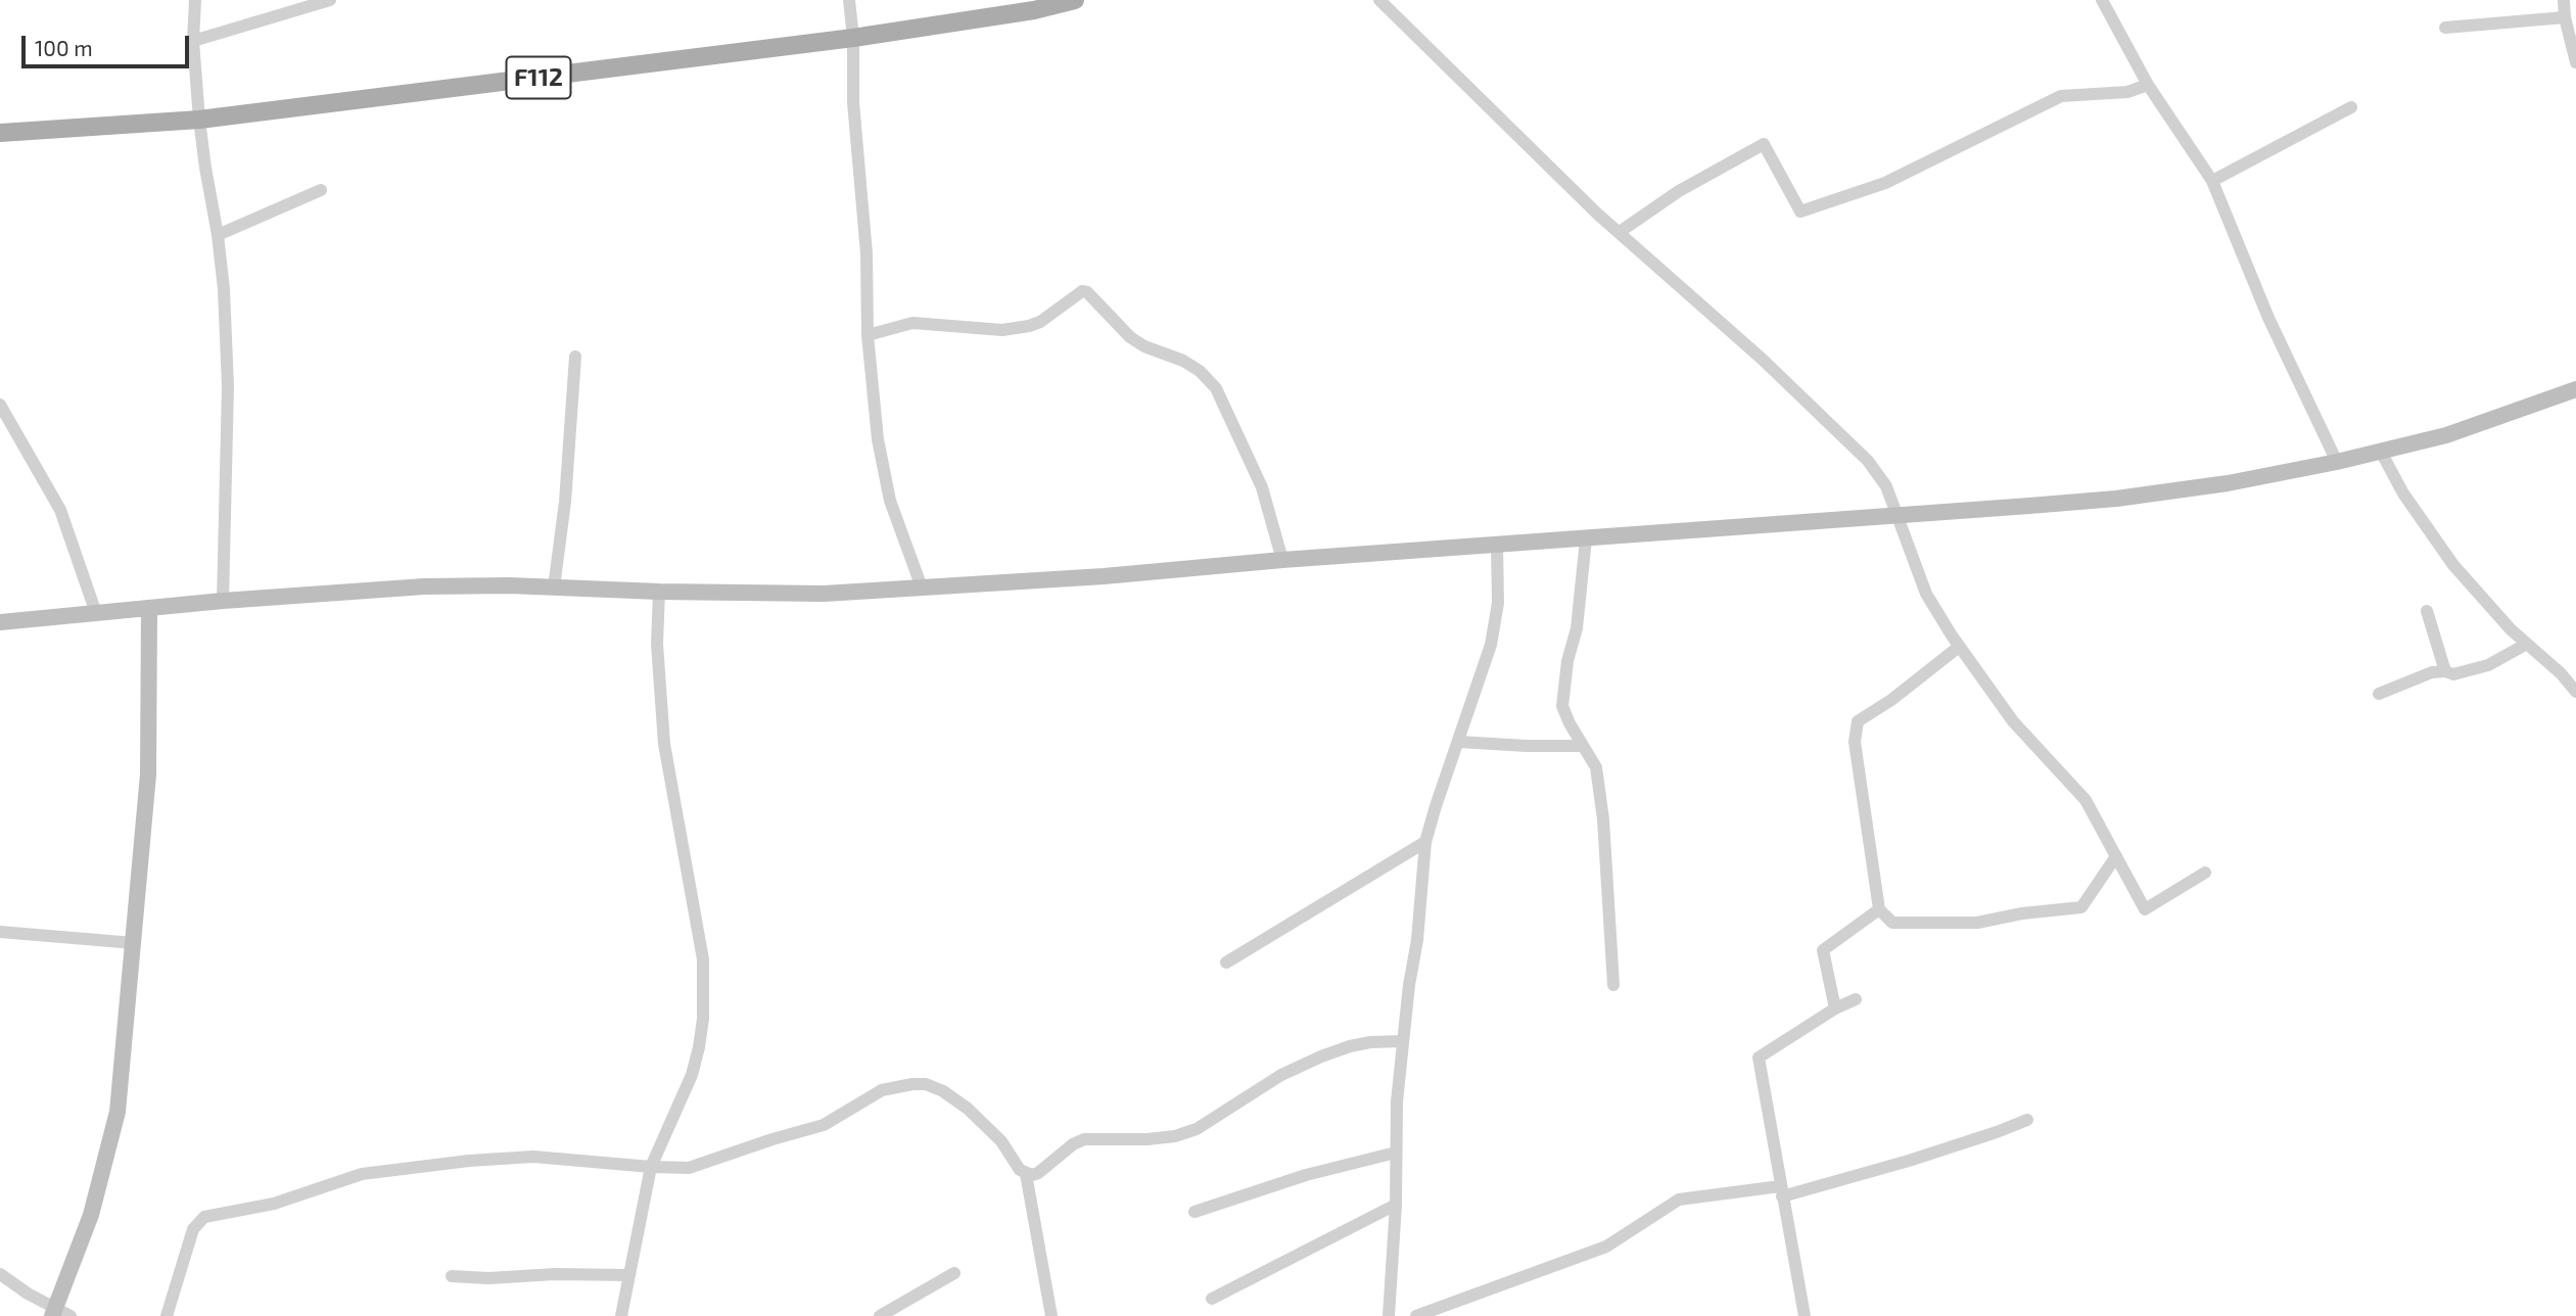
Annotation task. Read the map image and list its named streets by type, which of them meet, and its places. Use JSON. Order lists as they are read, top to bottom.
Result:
{
  "streets": {
    "main road": ["F112"]
  },
  "scale_bar": "100 m"
}
